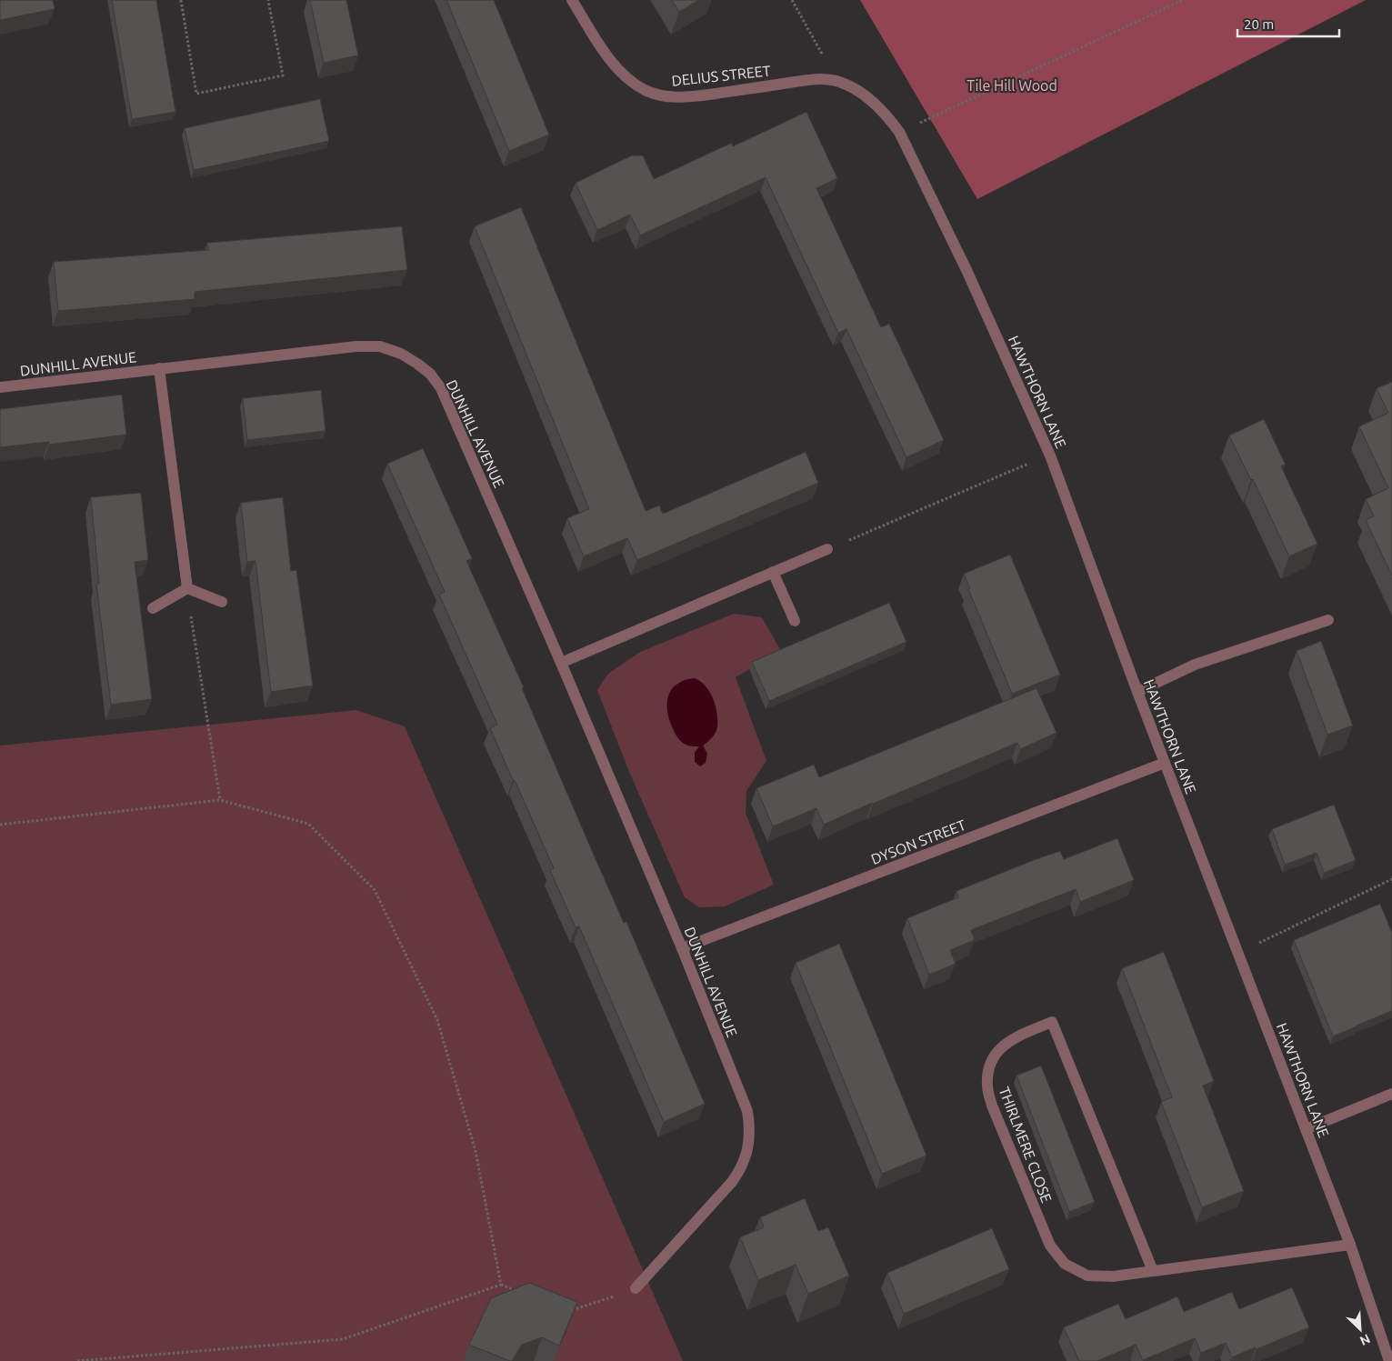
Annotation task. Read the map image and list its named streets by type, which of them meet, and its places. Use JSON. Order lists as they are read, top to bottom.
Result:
{
  "streets": {
    "street": [
      "DELIUS STREET",
      "DUNHILL AVENUE",
      "HAWTHORN LANE",
      "DYSON STREET",
      "THIRLMERE CLOSE"
    ]
  },
  "crossings": [
    ["DELIUS STREET", "HAWTHORN LANE"],
    ["DUNHILL AVENUE", "DYSON STREET"],
    ["HAWTHORN LANE", "DYSON STREET"],
    ["HAWTHORN LANE", "THIRLMERE CLOSE"]
  ],
  "parks": ["Tile Hill Wood"],
  "scale_bar": "20 m",
  "north": "bottom right"
}
